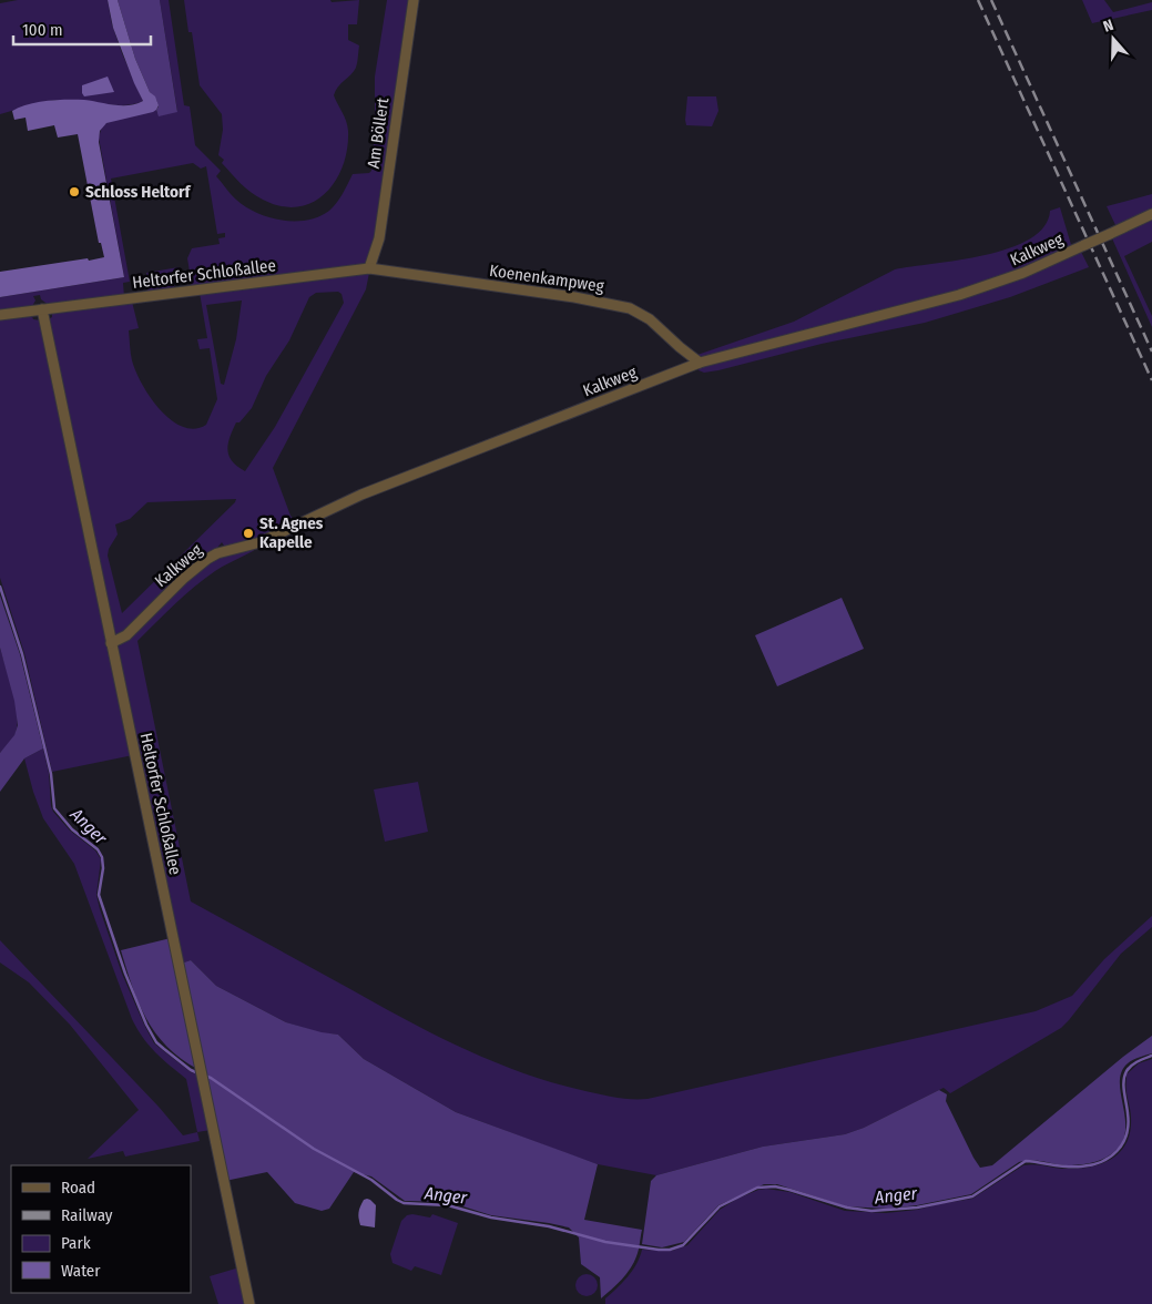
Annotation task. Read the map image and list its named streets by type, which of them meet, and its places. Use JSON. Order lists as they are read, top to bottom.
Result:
{
  "streets": {
    "street": [
      "Am Böllert",
      "Kalkweg",
      "Heltorfer Schloßallee",
      "Koenenkampweg"
    ]
  },
  "crossings": [
    ["Am Böllert", "Heltorfer Schloßallee"],
    ["Am Böllert", "Koenenkampweg"],
    ["Kalkweg", "Heltorfer Schloßallee"],
    ["Kalkweg", "Koenenkampweg"],
    ["Heltorfer Schloßallee", "Koenenkampweg"]
  ],
  "water": ["Anger"],
  "places": ["Schloss Heltorf", "St. Agnes Kapelle"],
  "legend": [
    "Road",
    "Railway",
    "Park",
    "Water"
  ],
  "scale_bar": "100 m",
  "north": "top"
}
